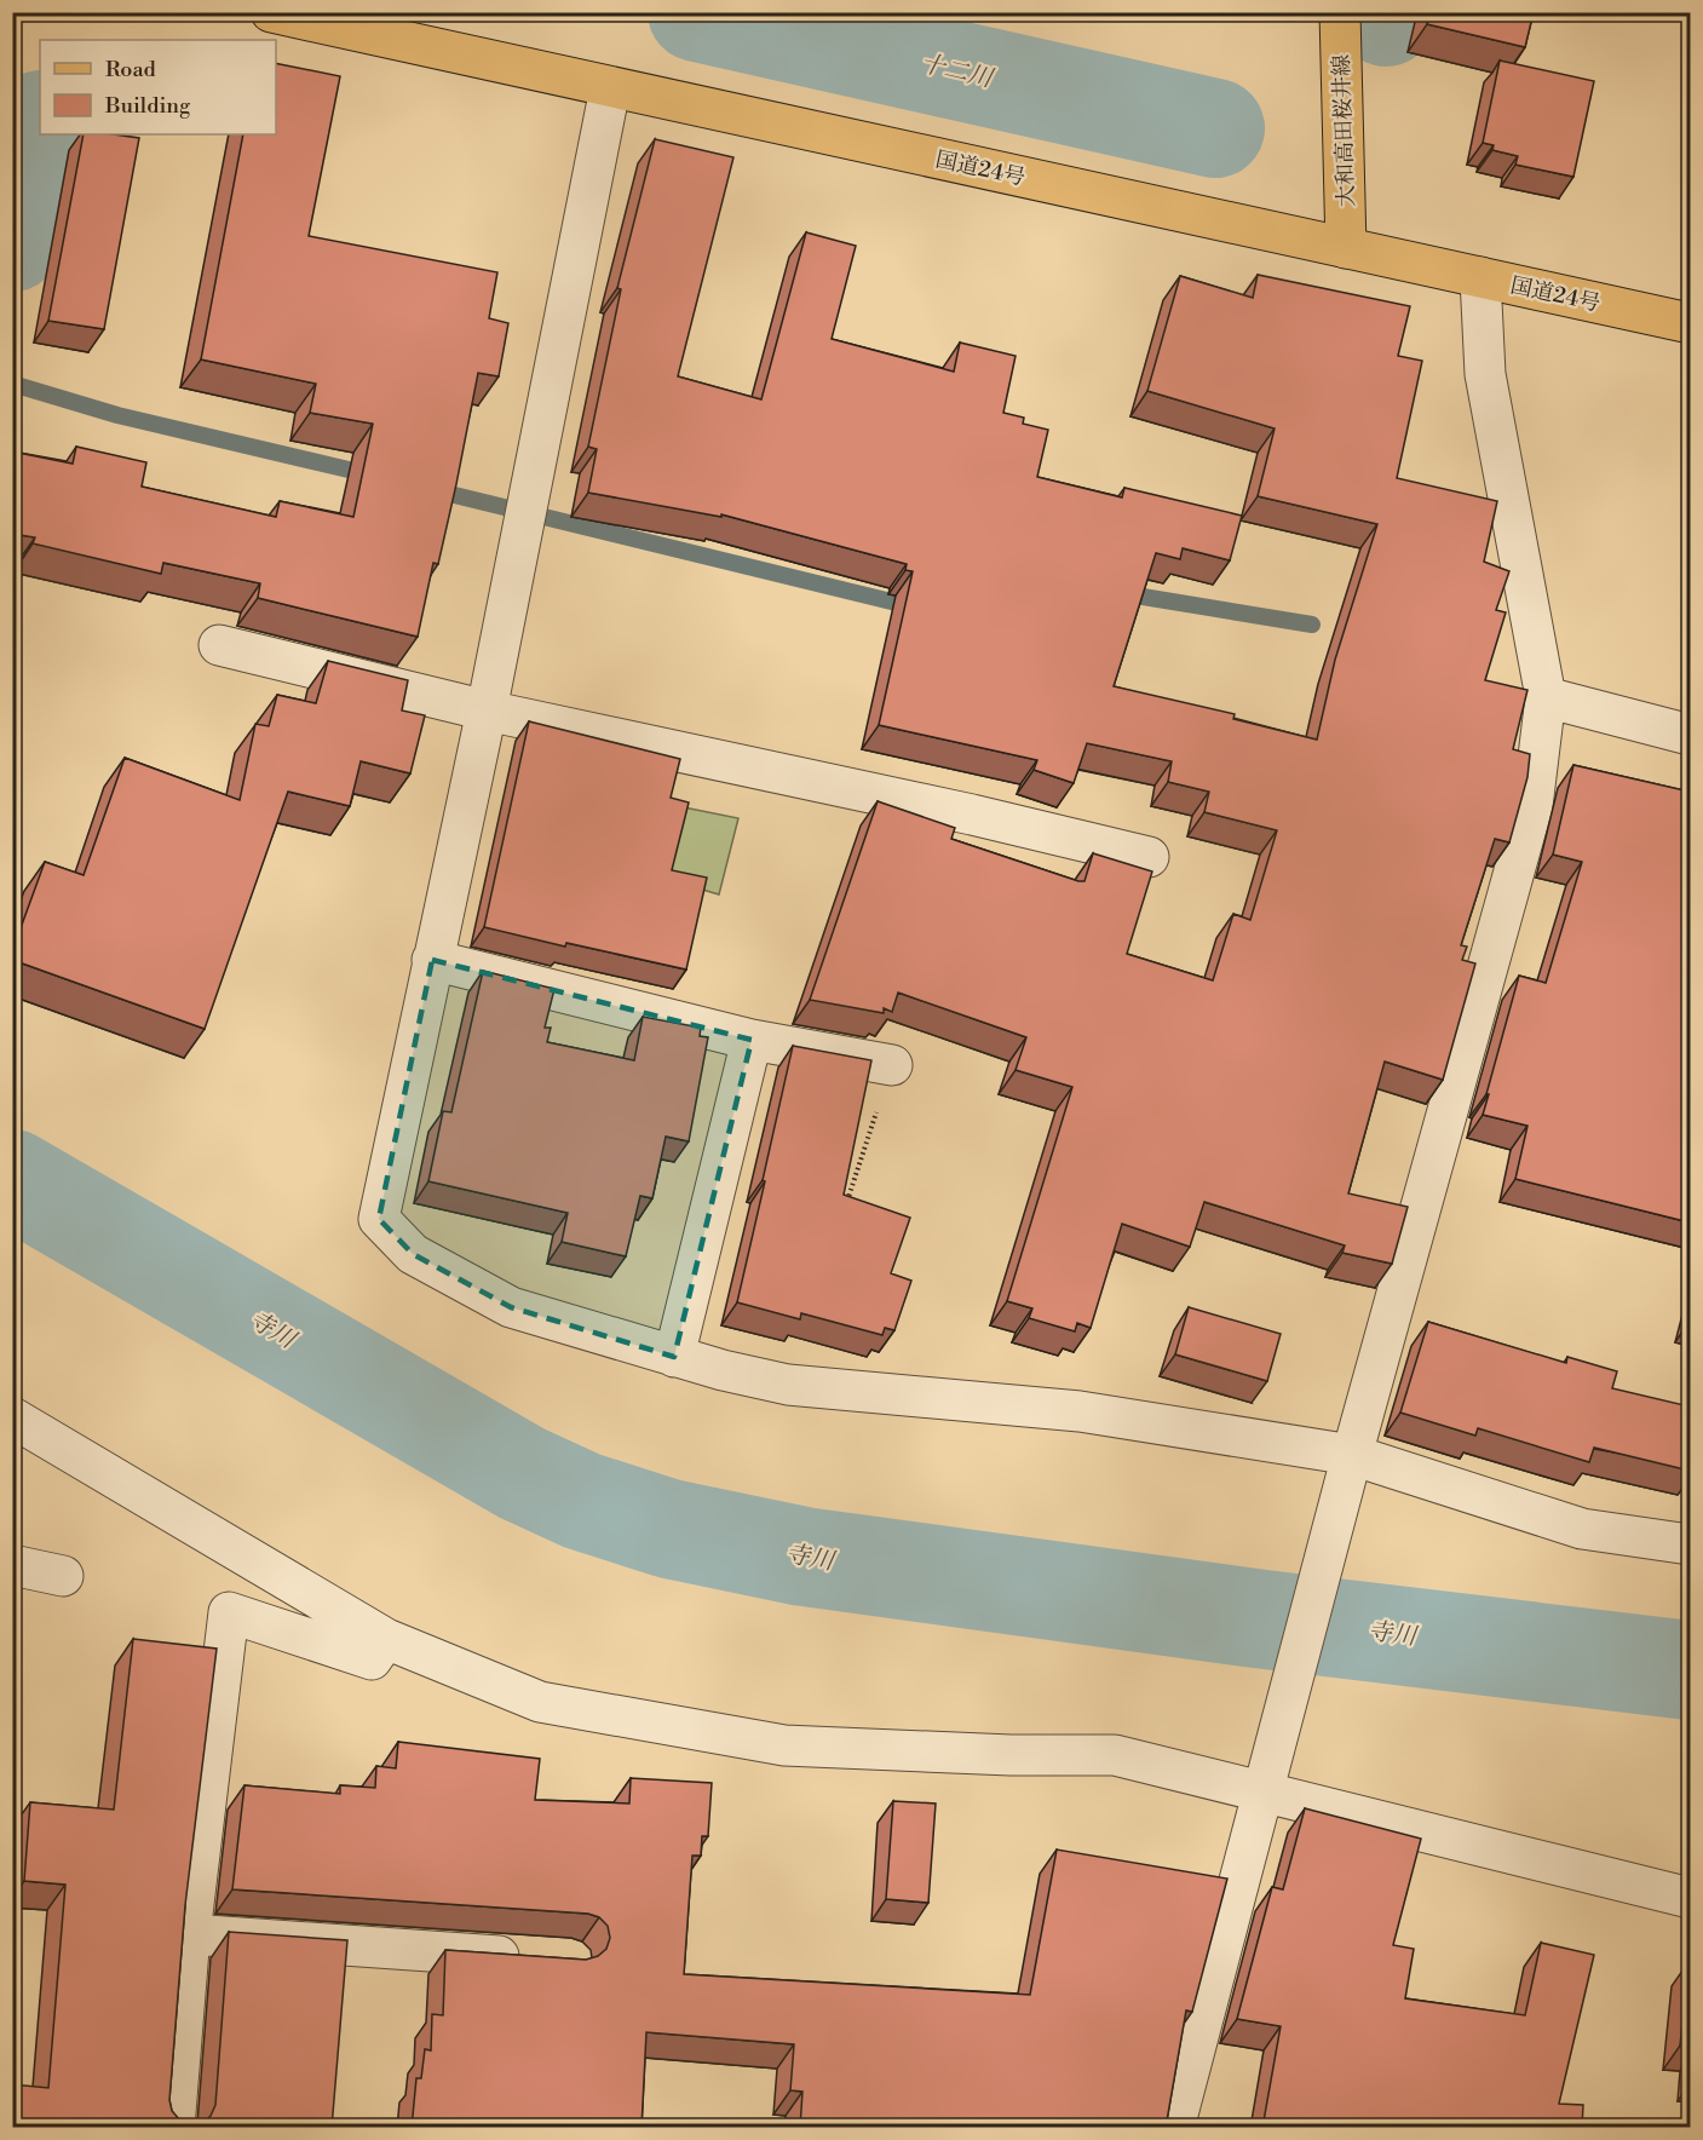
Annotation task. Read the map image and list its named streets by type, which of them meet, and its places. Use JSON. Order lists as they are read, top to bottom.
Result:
{
  "streets": {
    "main road": ["大和高田桜井線", "国道24号"]
  },
  "crossings": [
    ["大和高田桜井線", "国道24号"]
  ],
  "water": ["十二川", "寺川"],
  "legend": ["Road", "Building"]
}
